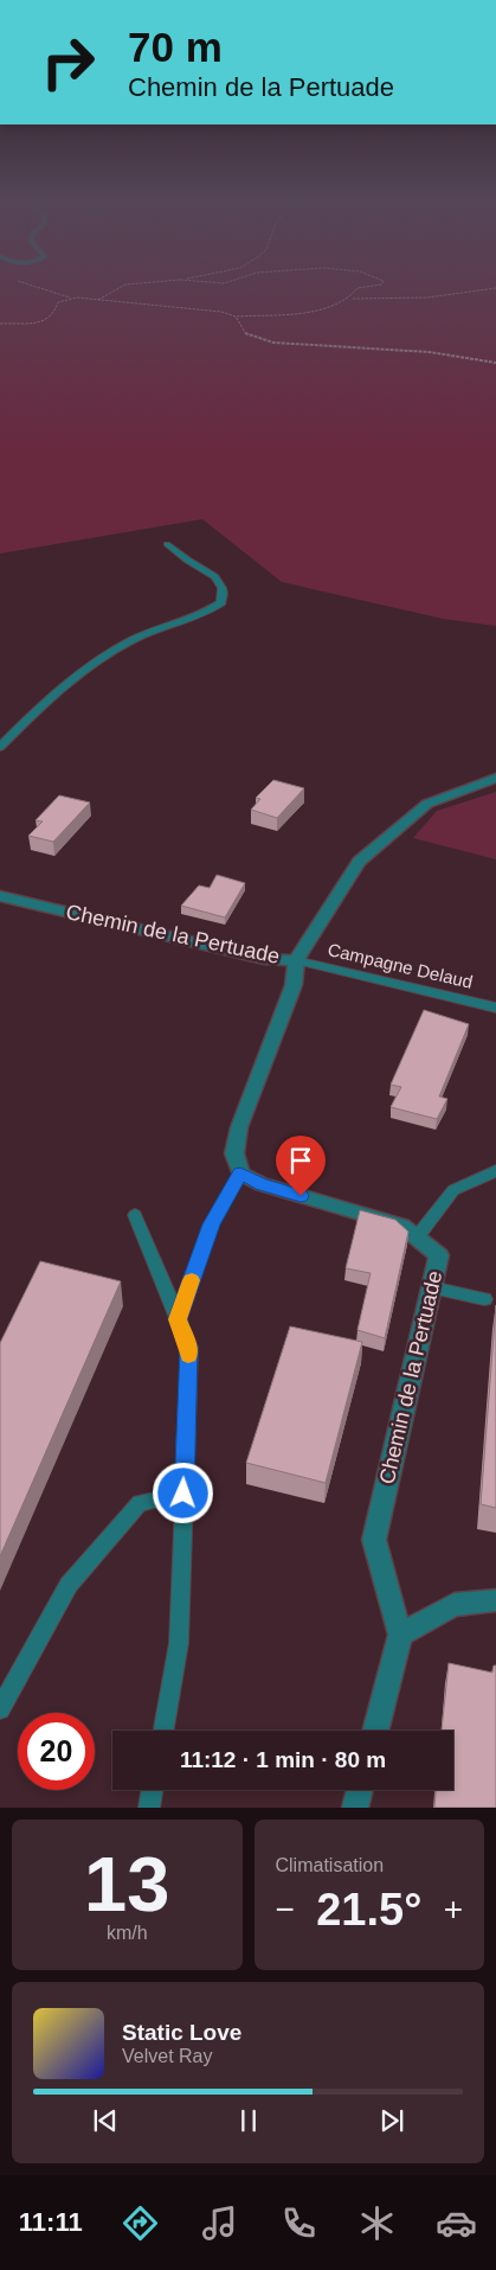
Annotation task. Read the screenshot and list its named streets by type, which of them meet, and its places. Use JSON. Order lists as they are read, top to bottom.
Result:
{
  "streets": {
    "street": ["Chemin de la Pertuade"],
    "lane": ["Campagne Delaud"]
  },
  "crossings": [
    ["Chemin de la Pertuade", "Campagne Delaud"]
  ],
  "page": {
    "turn": ["70 m", "Chemin de la Pertuade"],
    "limit": "20",
    "trip": "11:12 · 1 min · 80 m",
    "tile": [
      ["13", "km/h"],
      "Climatisation"
    ],
    "heat": ["−", "21.5°", "+"],
    "song": ["Static Love", "Velvet Ray"],
    "tabs": "11:11"
  }
}
